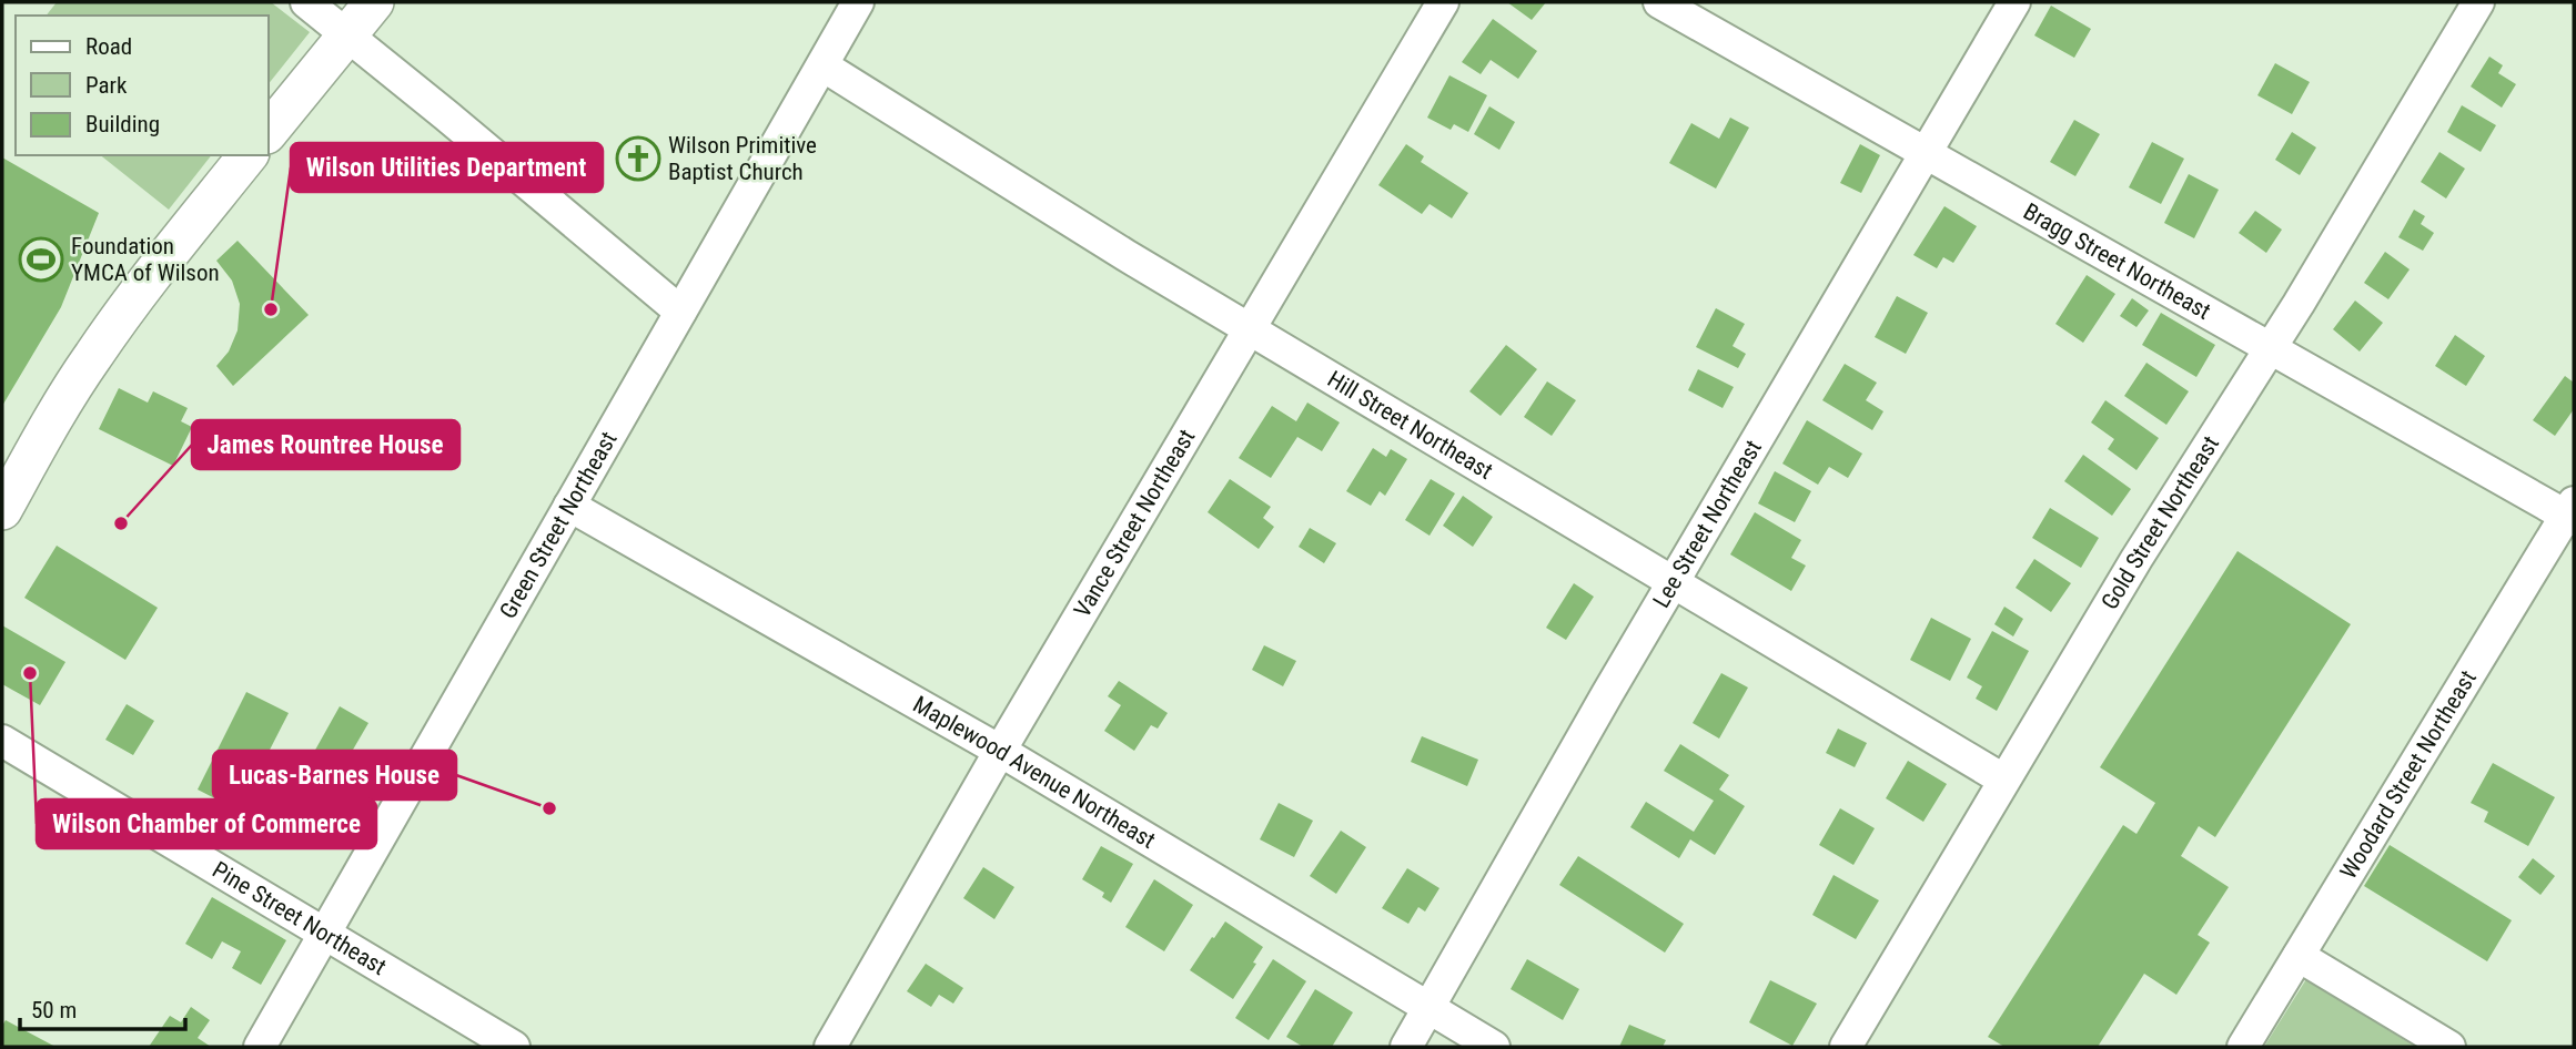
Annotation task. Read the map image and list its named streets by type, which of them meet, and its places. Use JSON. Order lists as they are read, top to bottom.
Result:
{
  "streets": {
    "street": [
      "Bragg Street Northeast",
      "Hill Street Northeast",
      "Gold Street Northeast",
      "Vance Street Northeast",
      "Lee Street Northeast",
      "Green Street Northeast",
      "Maplewood Avenue Northeast",
      "Woodard Street Northeast",
      "Pine Street Northeast"
    ]
  },
  "crossings": [
    ["Bragg Street Northeast", "Gold Street Northeast"],
    ["Bragg Street Northeast", "Lee Street Northeast"],
    ["Bragg Street Northeast", "Woodard Street Northeast"],
    ["Hill Street Northeast", "Gold Street Northeast"],
    ["Hill Street Northeast", "Vance Street Northeast"],
    ["Hill Street Northeast", "Lee Street Northeast"],
    ["Hill Street Northeast", "Green Street Northeast"],
    ["Vance Street Northeast", "Maplewood Avenue Northeast"],
    ["Lee Street Northeast", "Maplewood Avenue Northeast"],
    ["Green Street Northeast", "Maplewood Avenue Northeast"],
    ["Green Street Northeast", "Pine Street Northeast"]
  ],
  "places": {
    "church": ["Wilson Primitive Baptist Church"],
    "sports": ["Foundation YMCA of Wilson"],
    "other": [
      "Wilson Utilities Department",
      "James Rountree House",
      "Wilson Chamber of Commerce",
      "Lucas-Barnes House"
    ]
  },
  "legend": ["Road", "Park", "Building"],
  "scale_bar": "50 m"
}
